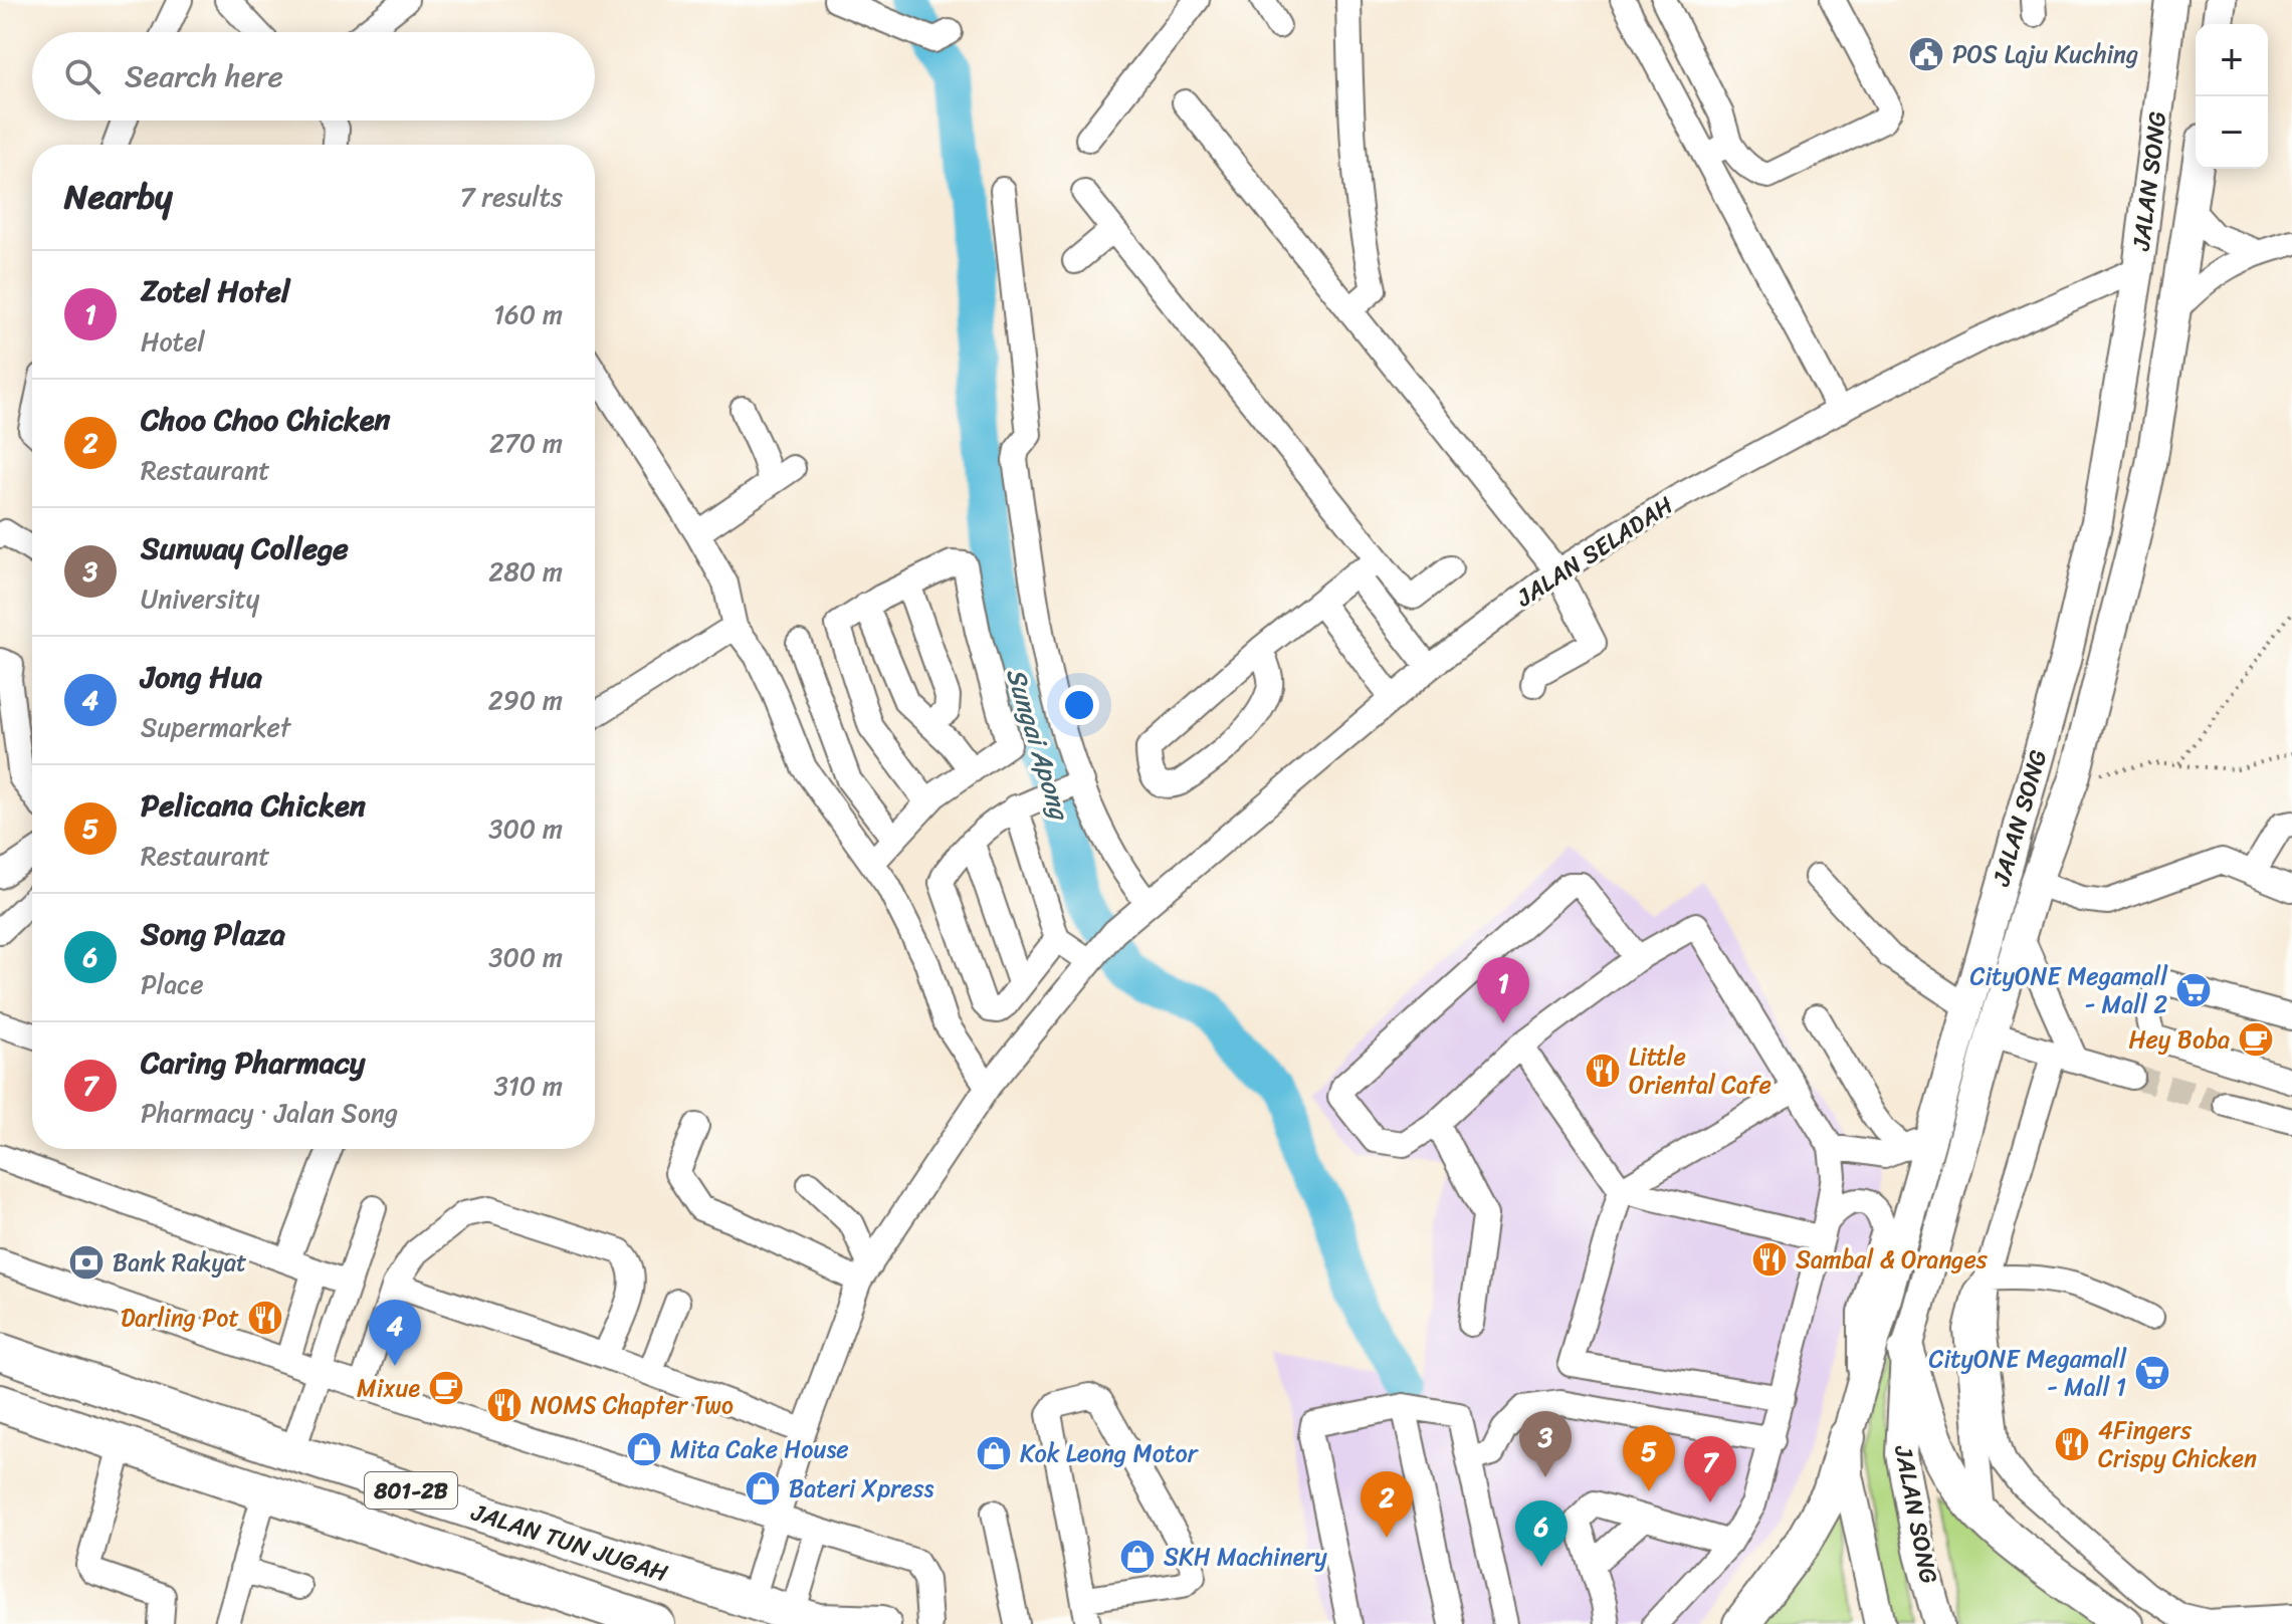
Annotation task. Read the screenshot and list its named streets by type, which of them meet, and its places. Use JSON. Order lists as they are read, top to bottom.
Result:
{
  "streets": {
    "highway": ["801-2B", "JALAN TUN JUGAH"],
    "main road": ["JALAN SONG"],
    "street": ["JALAN SELADAH"]
  },
  "crossings": [
    ["JALAN SONG", "JALAN SELADAH"],
    ["JALAN SELADAH", "JALAN TUN JUGAH"]
  ],
  "water": ["Sungai Apong"],
  "places": {
    "public building": ["POS Laju Kuching"],
    "supermarket": ["CityONE Megamall - Mall 2", "CityONE Megamall - Mall 1"],
    "cafe": ["Hey Boba", "Mixue"],
    "restaurant": [
      "Little Oriental Cafe",
      "Sambal & Oranges",
      "Darling Pot",
      "NOMS Chapter Two",
      "4Fingers Crispy Chicken"
    ],
    "bank": ["Bank Rakyat"],
    "shop": [
      "Mita Cake House",
      "Kok Leong Motor",
      "Bateri Xpress",
      "SKH Machinery"
    ]
  },
  "page": {
    "map_buttons": ["+", "−"],
    "search": "Search here",
    "heading": ["Nearby", "7 results"],
    "list": [
      {
        "mark": "1",
        "name": "Zotel Hotel",
        "note": "Hotel",
        "value": "160 m"
      },
      {
        "mark": "2",
        "name": "Choo Choo Chicken",
        "note": "Restaurant",
        "value": "270 m"
      },
      {
        "mark": "3",
        "name": "Sunway College",
        "note": "University",
        "value": "280 m"
      },
      {
        "mark": "4",
        "name": "Jong Hua",
        "note": "Supermarket",
        "value": "290 m"
      },
      {
        "mark": "5",
        "name": "Pelicana Chicken",
        "note": "Restaurant",
        "value": "300 m"
      },
      {
        "mark": "6",
        "name": "Song Plaza",
        "note": "Place",
        "value": "300 m"
      },
      {
        "mark": "7",
        "name": "Caring Pharmacy",
        "note": "Pharmacy · Jalan Song",
        "value": "310 m"
      }
    ],
    "pins": [
      "1",
      "4",
      "3",
      "5",
      "7",
      "2",
      "6"
    ]
  }
}
